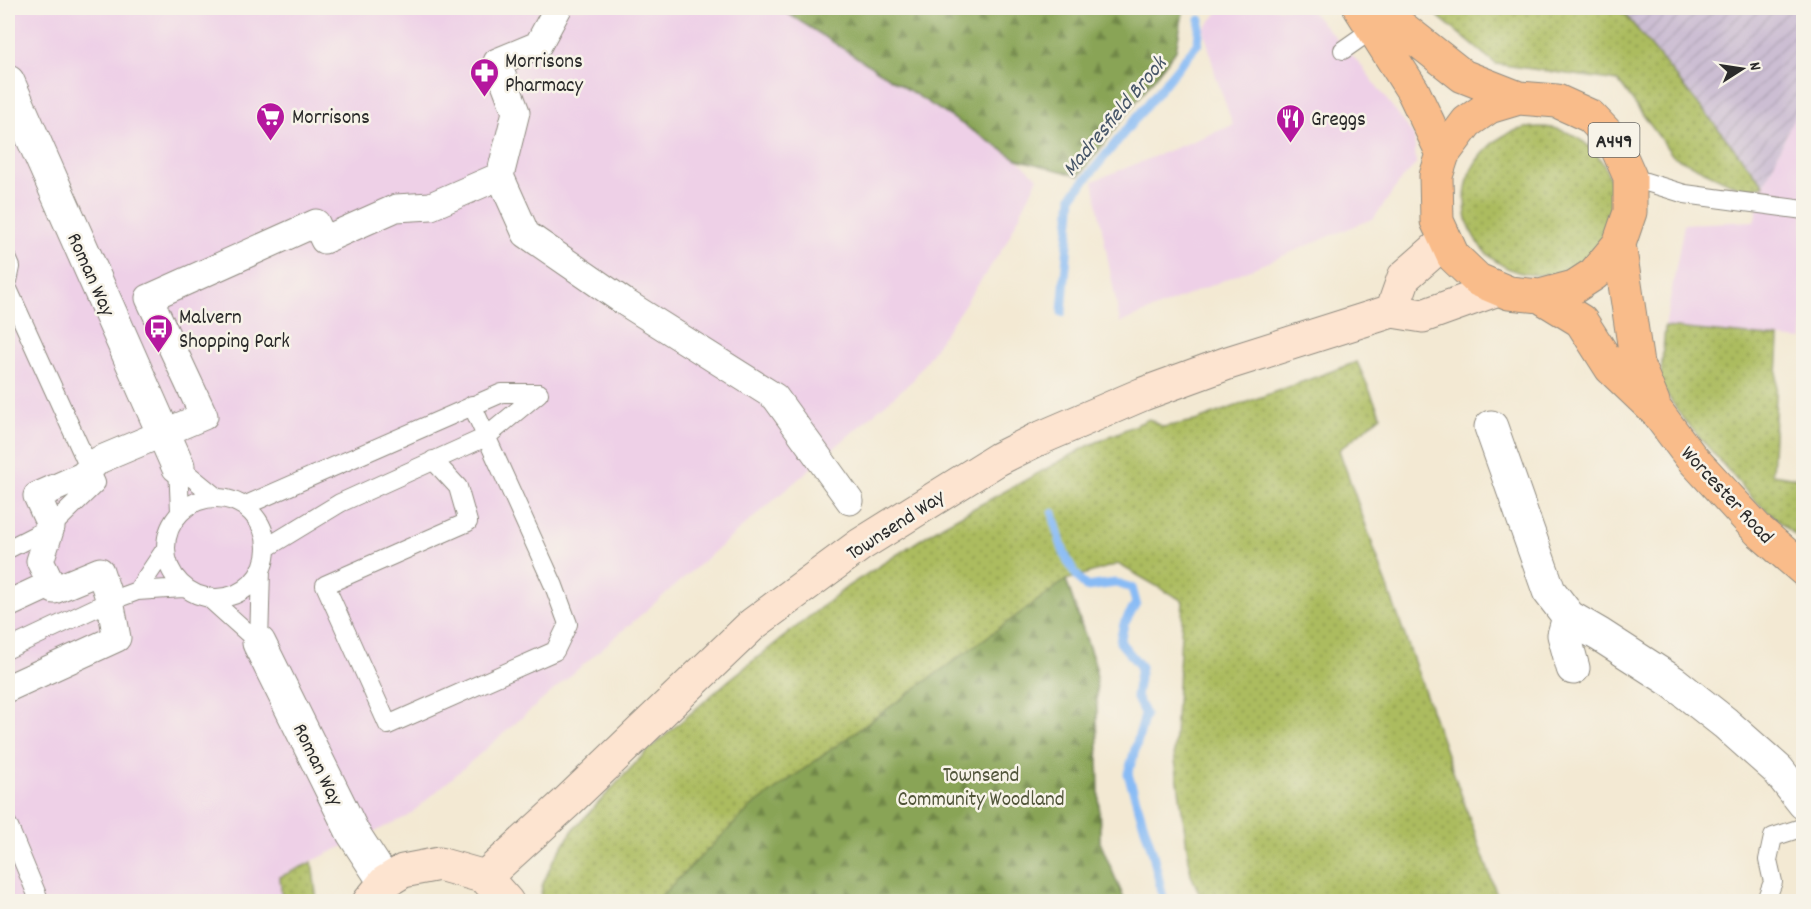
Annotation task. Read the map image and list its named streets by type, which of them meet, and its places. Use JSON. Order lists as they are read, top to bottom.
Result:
{
  "streets": {
    "highway": ["A449", "Worcester Road"],
    "main road": ["Townsend Way"],
    "street": ["Roman Way"]
  },
  "crossings": [
    ["A449", "Worcester Road"]
  ],
  "water": ["Madresfield Brook"],
  "parks": ["Townsend Community Woodland"],
  "places": {
    "pharmacy": ["Morrisons Pharmacy"],
    "supermarket": ["Morrisons"],
    "restaurant": ["Greggs"],
    "bus stop": ["Malvern Shopping Park"]
  },
  "north": "right"
}
